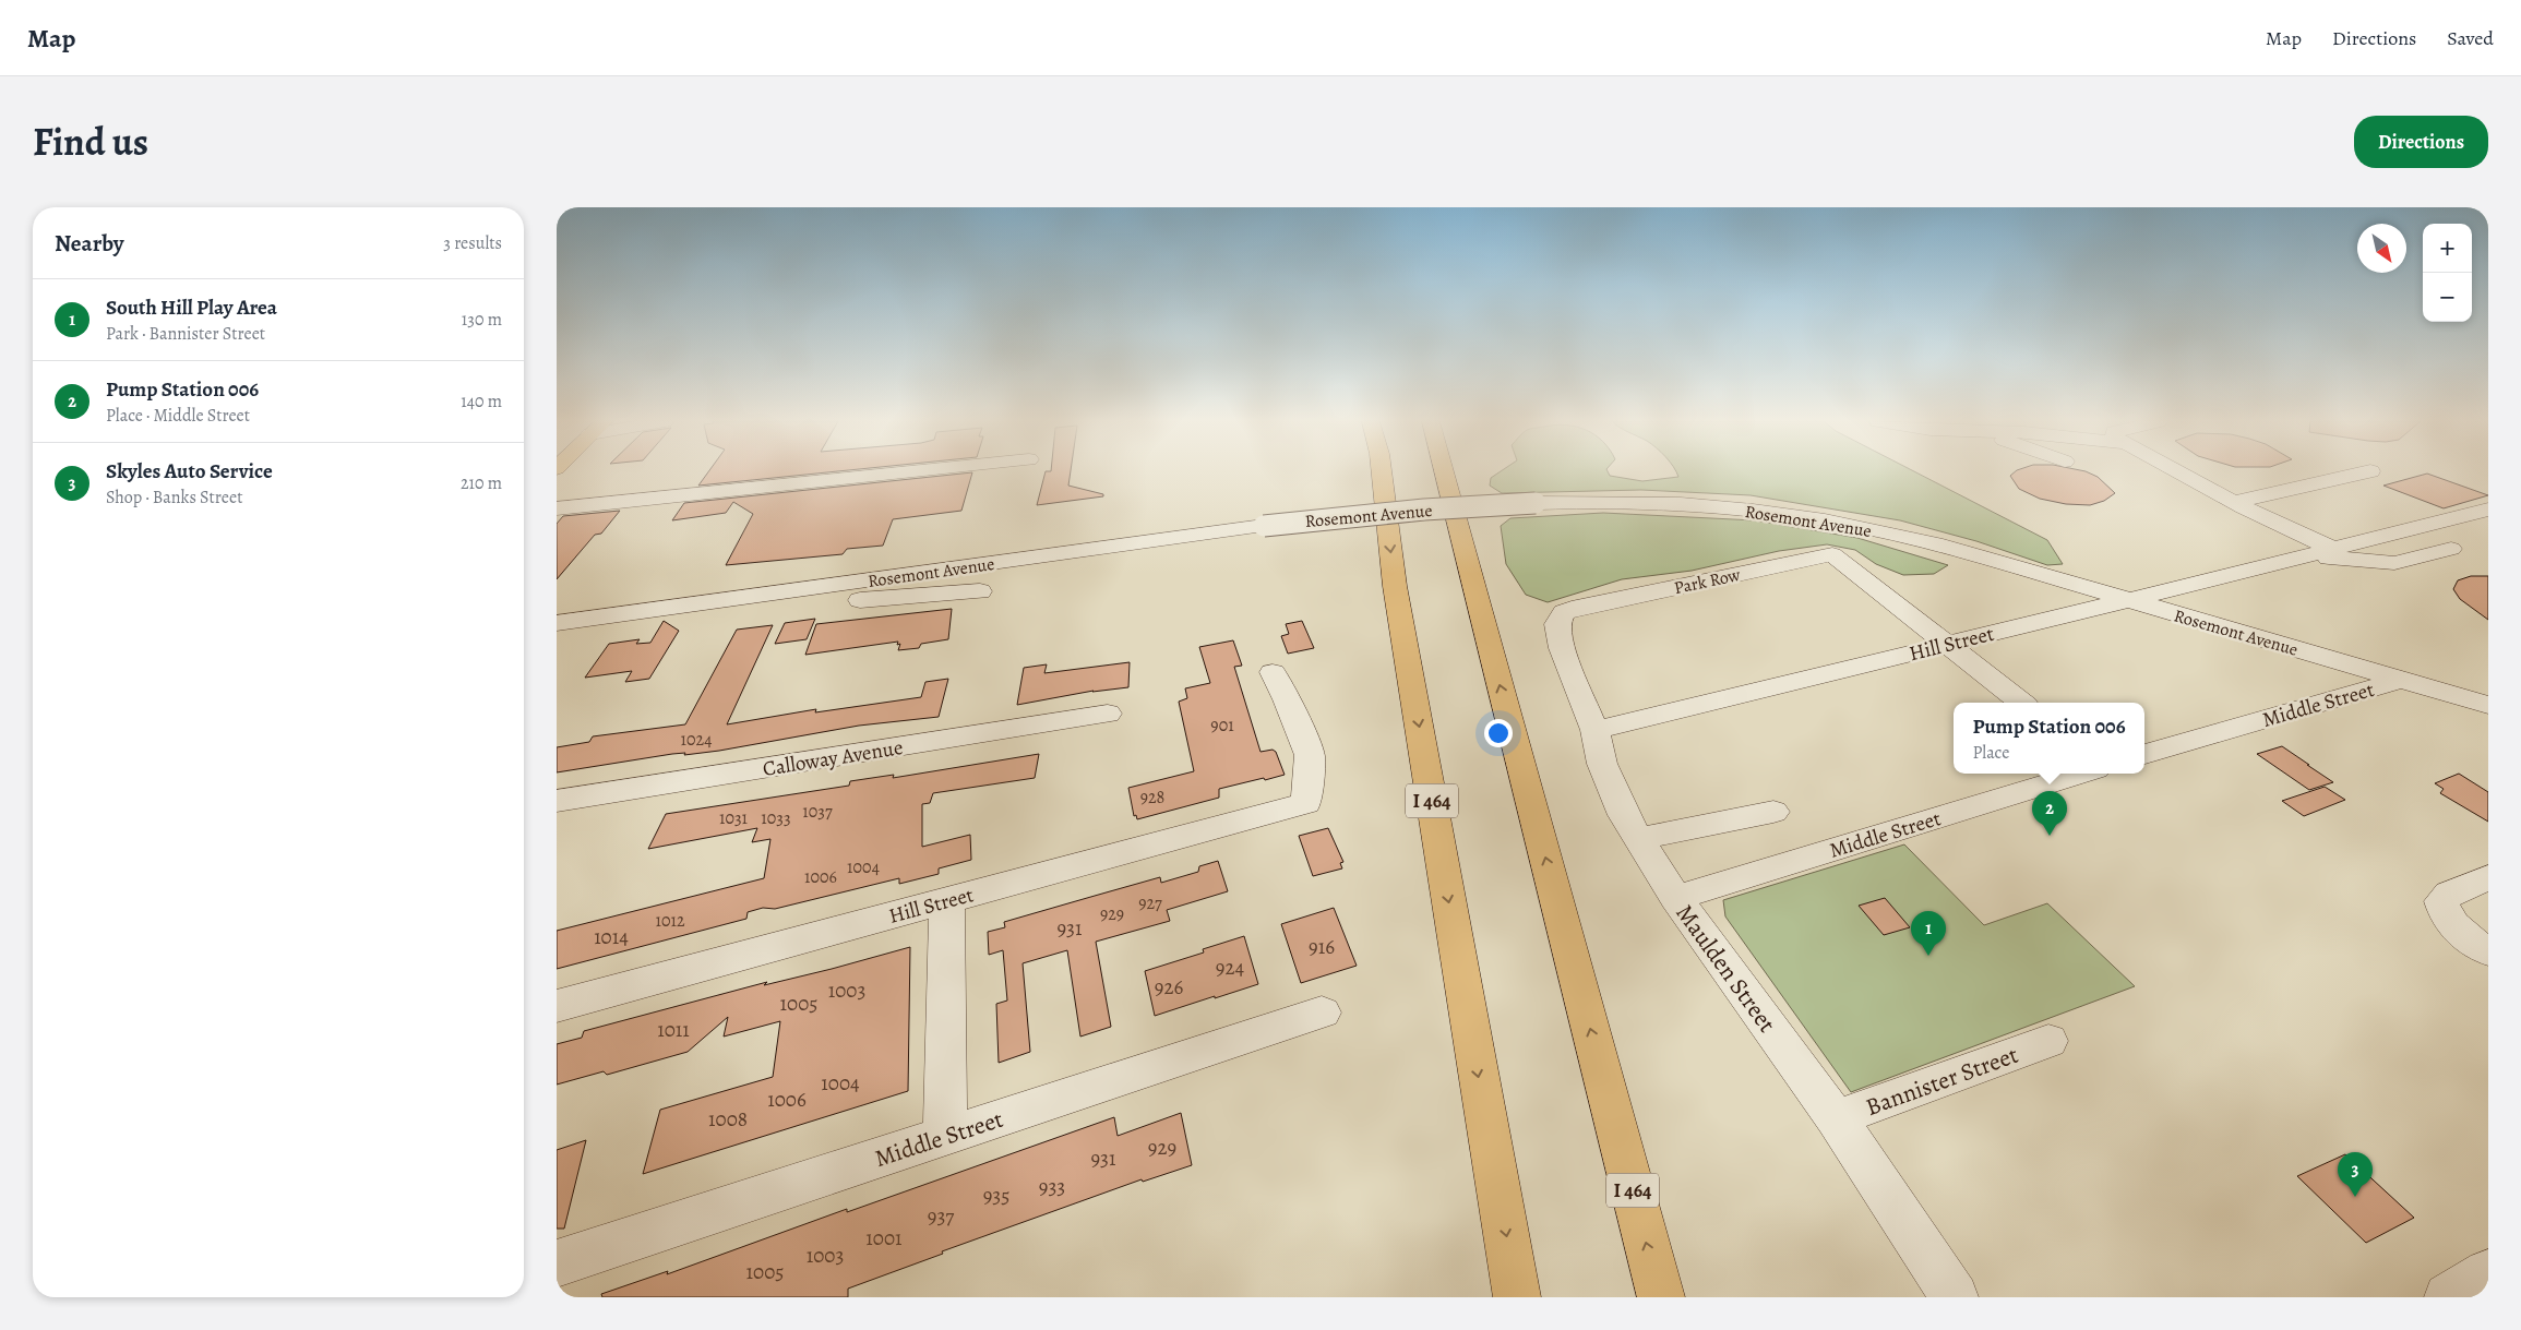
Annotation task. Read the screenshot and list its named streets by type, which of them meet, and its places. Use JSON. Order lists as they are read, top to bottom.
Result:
{
  "streets": {
    "main road": ["I 464"],
    "street": [
      "Rosemont Avenue",
      "Park Row",
      "Hill Street",
      "Middle Street",
      "Calloway Avenue",
      "Maulden Street",
      "Bannister Street"
    ]
  },
  "crossings": [
    ["Rosemont Avenue", "Hill Street"],
    ["Rosemont Avenue", "Middle Street"],
    ["Park Row", "Hill Street"],
    ["Park Row", "Maulden Street"],
    ["Hill Street", "Maulden Street"],
    ["Middle Street", "Maulden Street"],
    ["Maulden Street", "Bannister Street"]
  ],
  "house_numbers": [
    "901",
    "1024",
    "928",
    "1037",
    "1031",
    "1033",
    "1004",
    "1006",
    "927",
    "929",
    "1012",
    "931",
    "1014",
    "916",
    "924",
    "926",
    "1003",
    "1005",
    "1011",
    "1004",
    "1006",
    "1008",
    "929",
    "931",
    "933",
    "935",
    "937",
    "1001",
    "1003",
    "1005"
  ],
  "north": "bottom right",
  "page": {
    "header": "Map",
    "nav": ["Map", "Directions", "Saved"],
    "title": "Find us",
    "buttons": "Directions",
    "heading": ["Nearby", "3 results"],
    "map_buttons": ["+", "−"],
    "list": [
      {
        "mark": "1",
        "name": "South Hill Play Area",
        "note": "Park · Bannister Street",
        "value": "130 m"
      },
      {
        "mark": "2",
        "name": "Pump Station 006",
        "note": "Place · Middle Street",
        "value": "140 m"
      },
      {
        "mark": "3",
        "name": "Skyles Auto Service",
        "note": "Shop · Banks Street",
        "value": "210 m"
      }
    ],
    "popup": ["Pump Station 006", "Place"],
    "pins": ["2", "1", "3"]
  }
}
